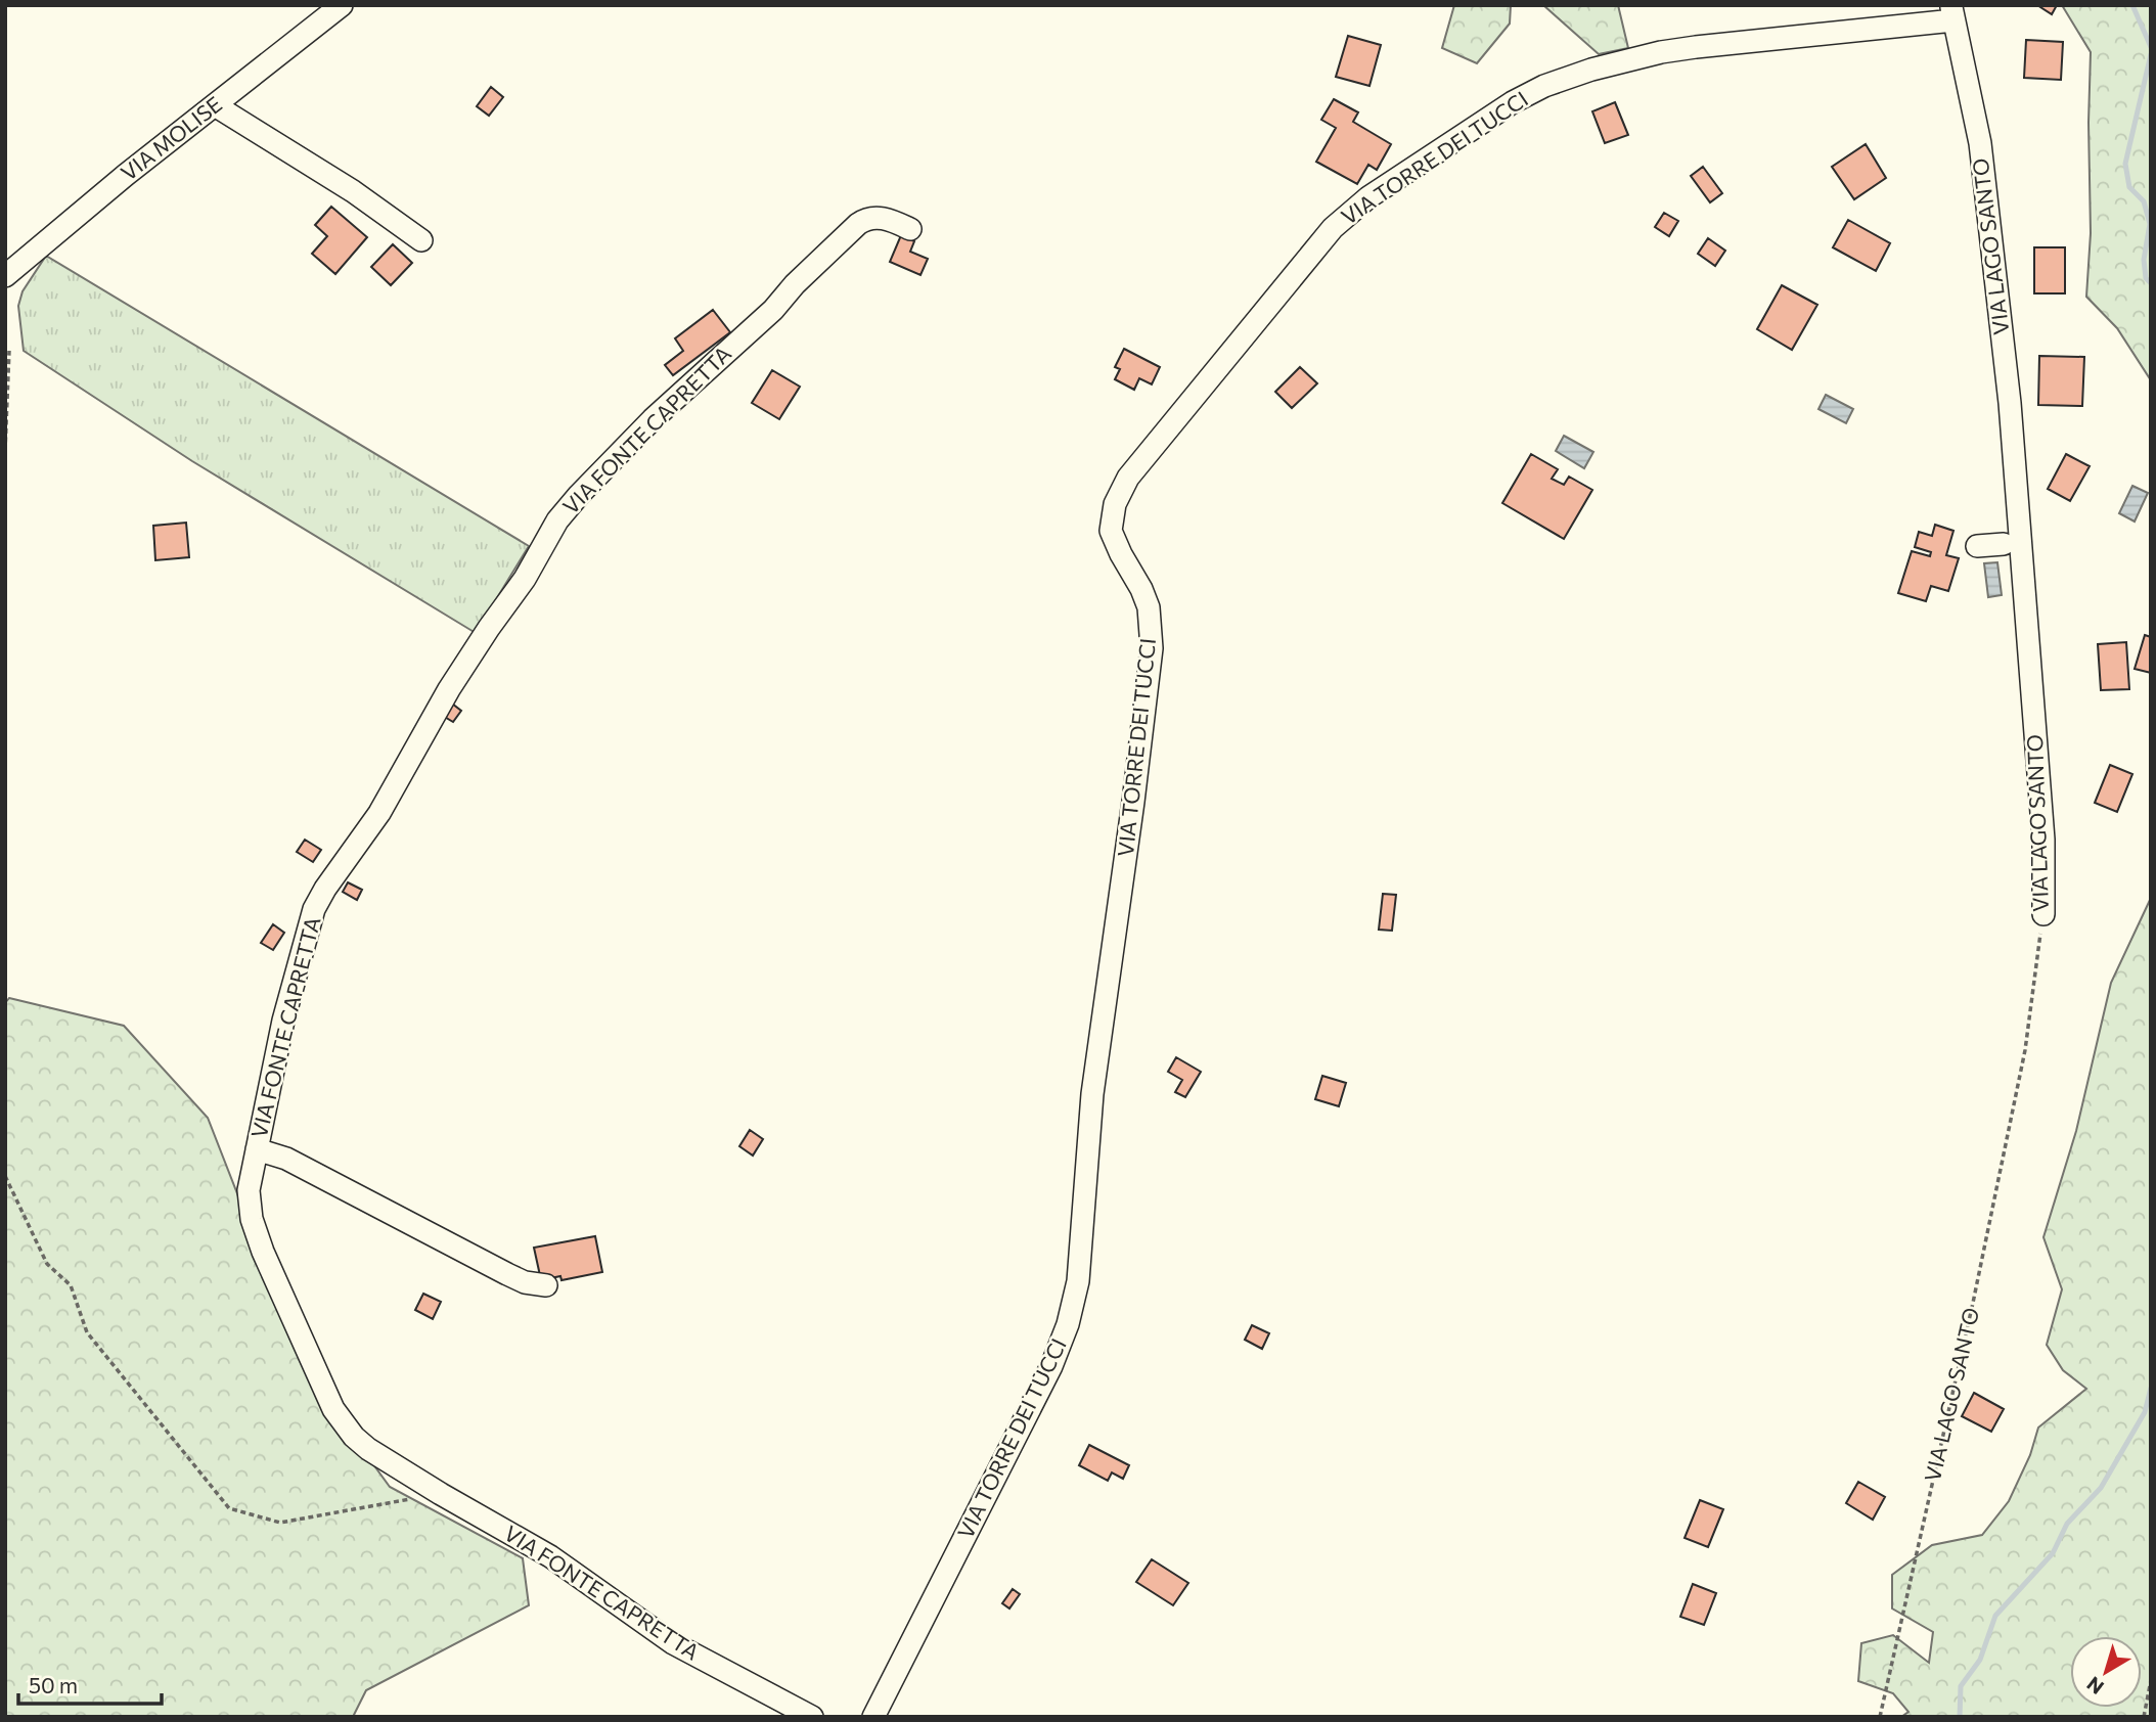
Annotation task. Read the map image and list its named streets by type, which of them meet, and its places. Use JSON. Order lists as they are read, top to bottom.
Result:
{
  "streets": {
    "street": [
      "VIA MOLISE",
      "VIA TORRE DEI TUCCI",
      "VIA LAGO SANTO",
      "VIA FONTE CAPRETTA"
    ]
  },
  "crossings": [
    ["VIA TORRE DEI TUCCI", "VIA LAGO SANTO"]
  ],
  "scale_bar": "50 m",
  "north": "bottom left"
}
